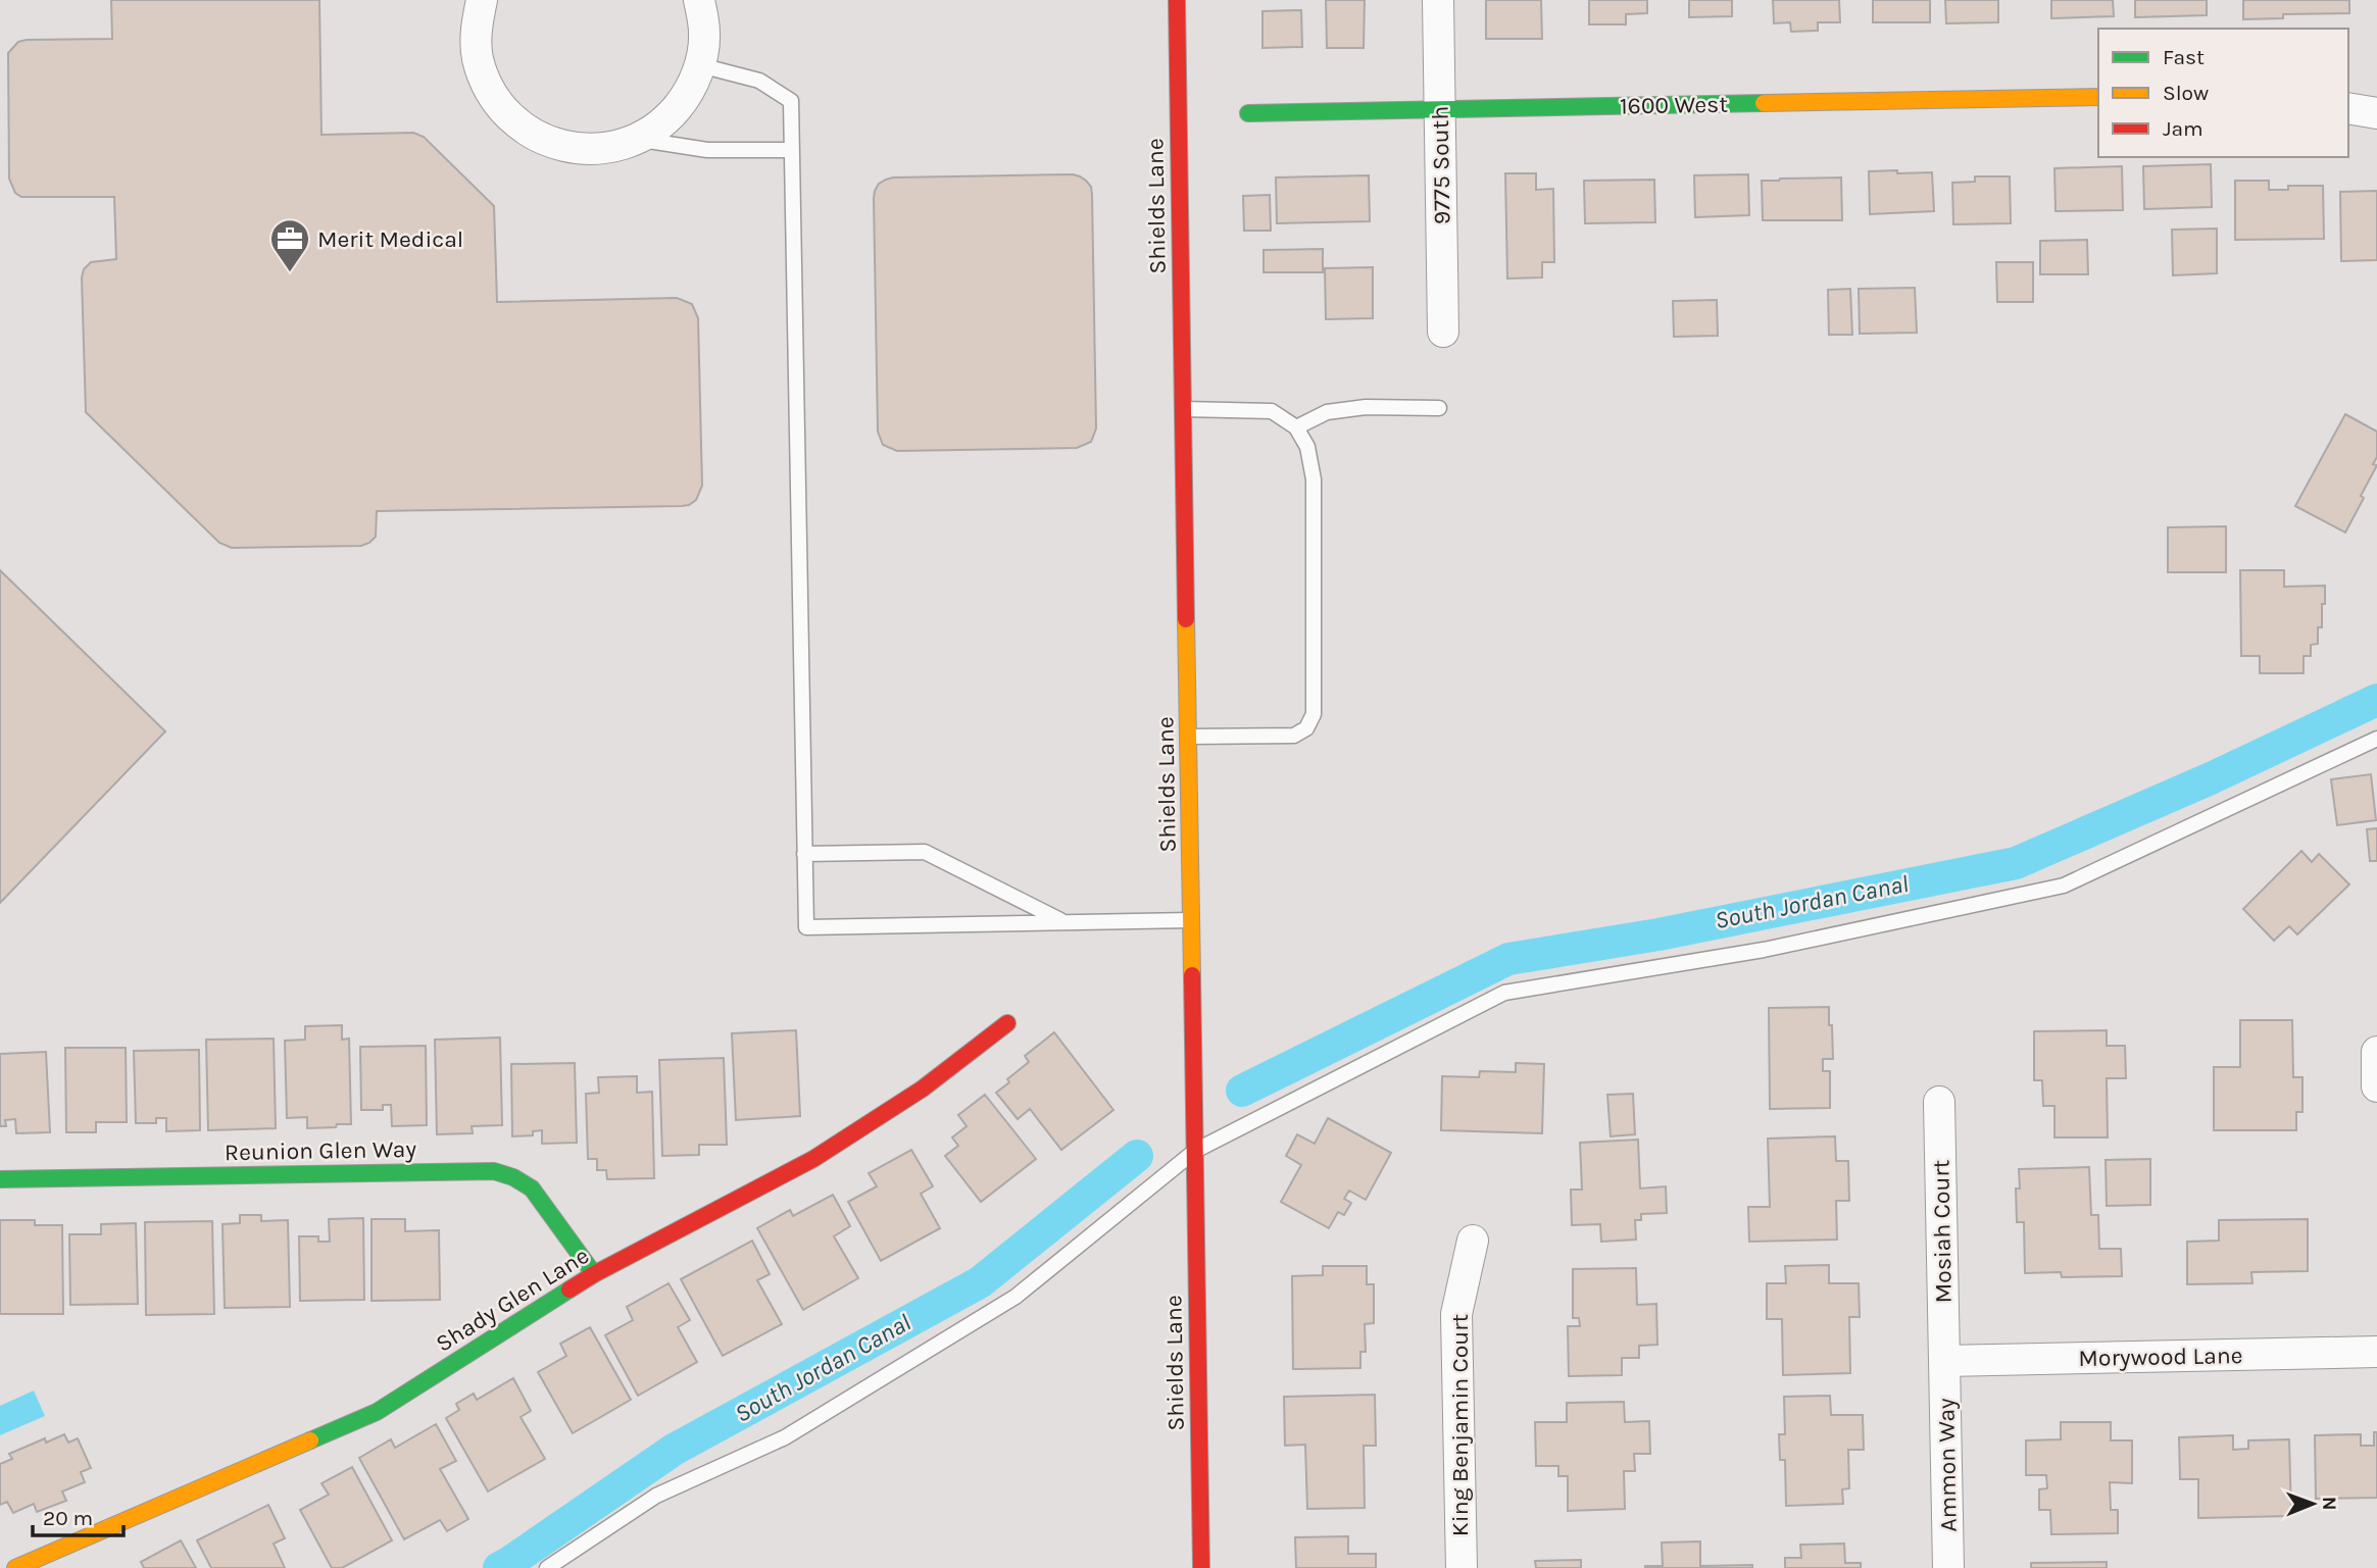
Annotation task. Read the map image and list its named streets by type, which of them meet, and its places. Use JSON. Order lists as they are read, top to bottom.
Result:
{
  "streets": {
    "street": [
      "1600 West",
      "9775 South",
      "Shields Lane",
      "Reunion Glen Way",
      "Mosiah Court",
      "Shady Glen Lane",
      "Morywood Lane",
      "King Benjamin Court",
      "Ammon Way"
    ]
  },
  "crossings": [
    ["1600 West", "9775 South"],
    ["Reunion Glen Way", "Shady Glen Lane"],
    ["Mosiah Court", "Morywood Lane"],
    ["Mosiah Court", "Ammon Way"],
    ["Morywood Lane", "Ammon Way"]
  ],
  "water": ["South Jordan Canal"],
  "places": {
    "office": ["Merit Medical"]
  },
  "legend": ["Fast", "Slow", "Jam"],
  "scale_bar": "20 m",
  "north": "right"
}
